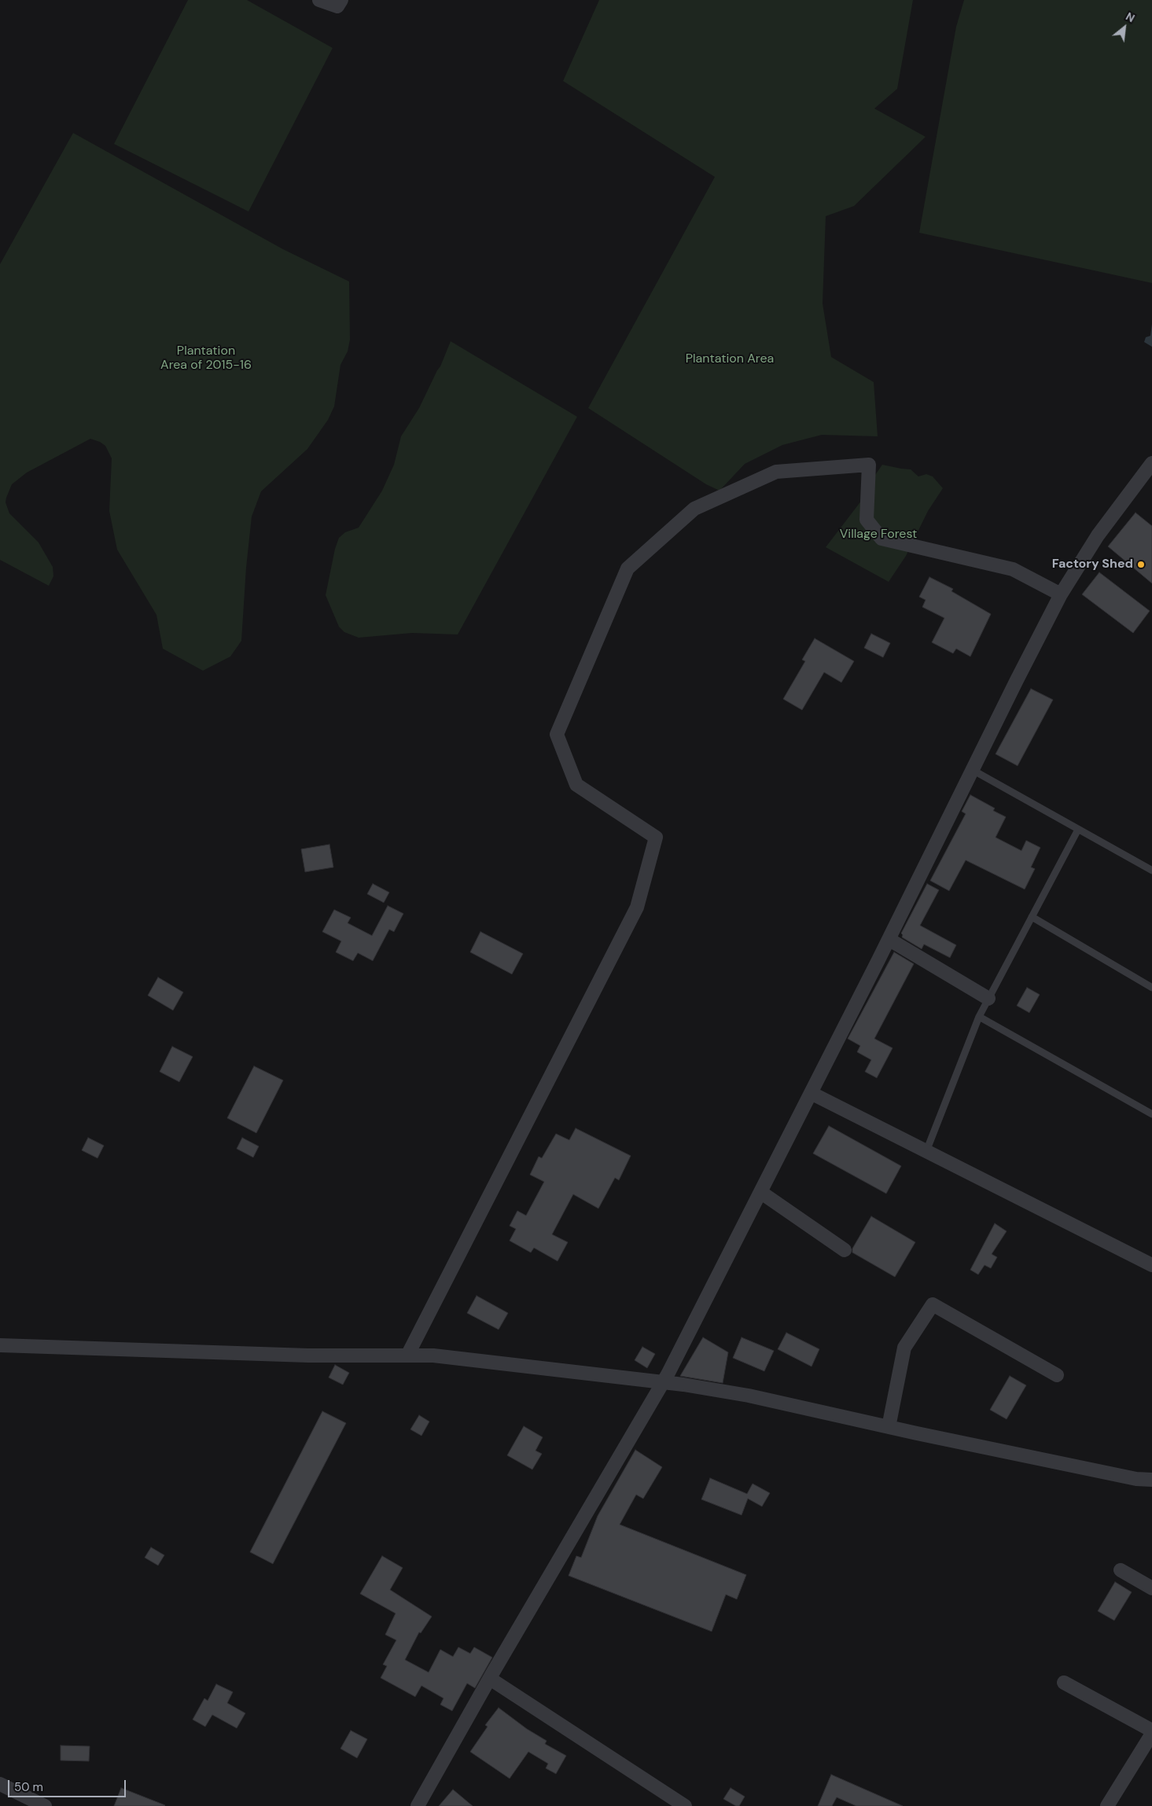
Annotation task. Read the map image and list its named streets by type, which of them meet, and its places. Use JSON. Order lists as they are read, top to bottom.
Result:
{
  "parks": ["Plantation Area of 2015-16", "Plantation Area", "Village Forest"],
  "places": ["Factory Shed"],
  "scale_bar": "50 m",
  "north": "top right"
}
